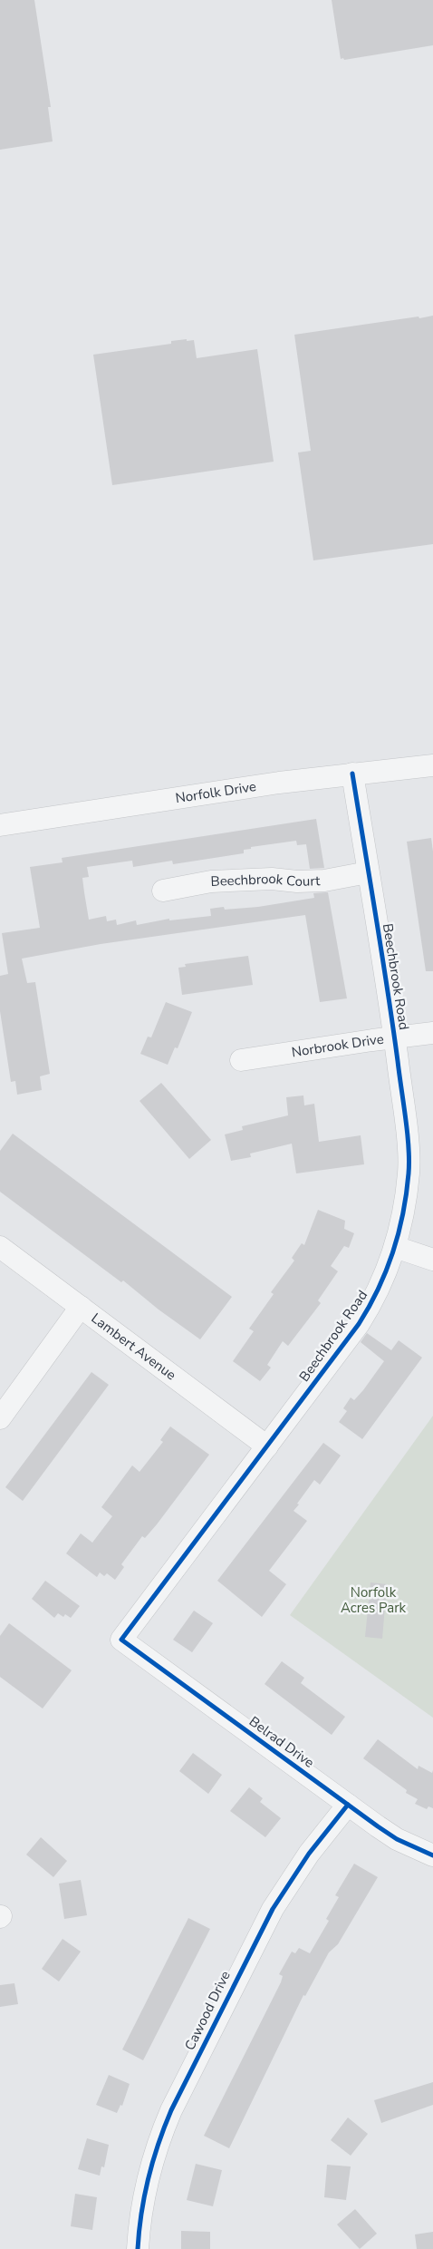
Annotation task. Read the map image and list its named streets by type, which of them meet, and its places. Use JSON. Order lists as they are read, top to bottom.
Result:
{
  "streets": {
    "street": [
      "Norfolk Drive",
      "Beechbrook Court",
      "Beechbrook Road",
      "Norbrook Drive",
      "Lambert Avenue",
      "Belrad Drive",
      "Cawood Drive"
    ]
  },
  "crossings": [
    ["Norfolk Drive", "Beechbrook Road"],
    ["Beechbrook Court", "Beechbrook Road"],
    ["Beechbrook Road", "Norbrook Drive"],
    ["Beechbrook Road", "Lambert Avenue"],
    ["Beechbrook Road", "Belrad Drive"],
    ["Belrad Drive", "Cawood Drive"]
  ],
  "parks": ["Norfolk Acres Park"]
}
